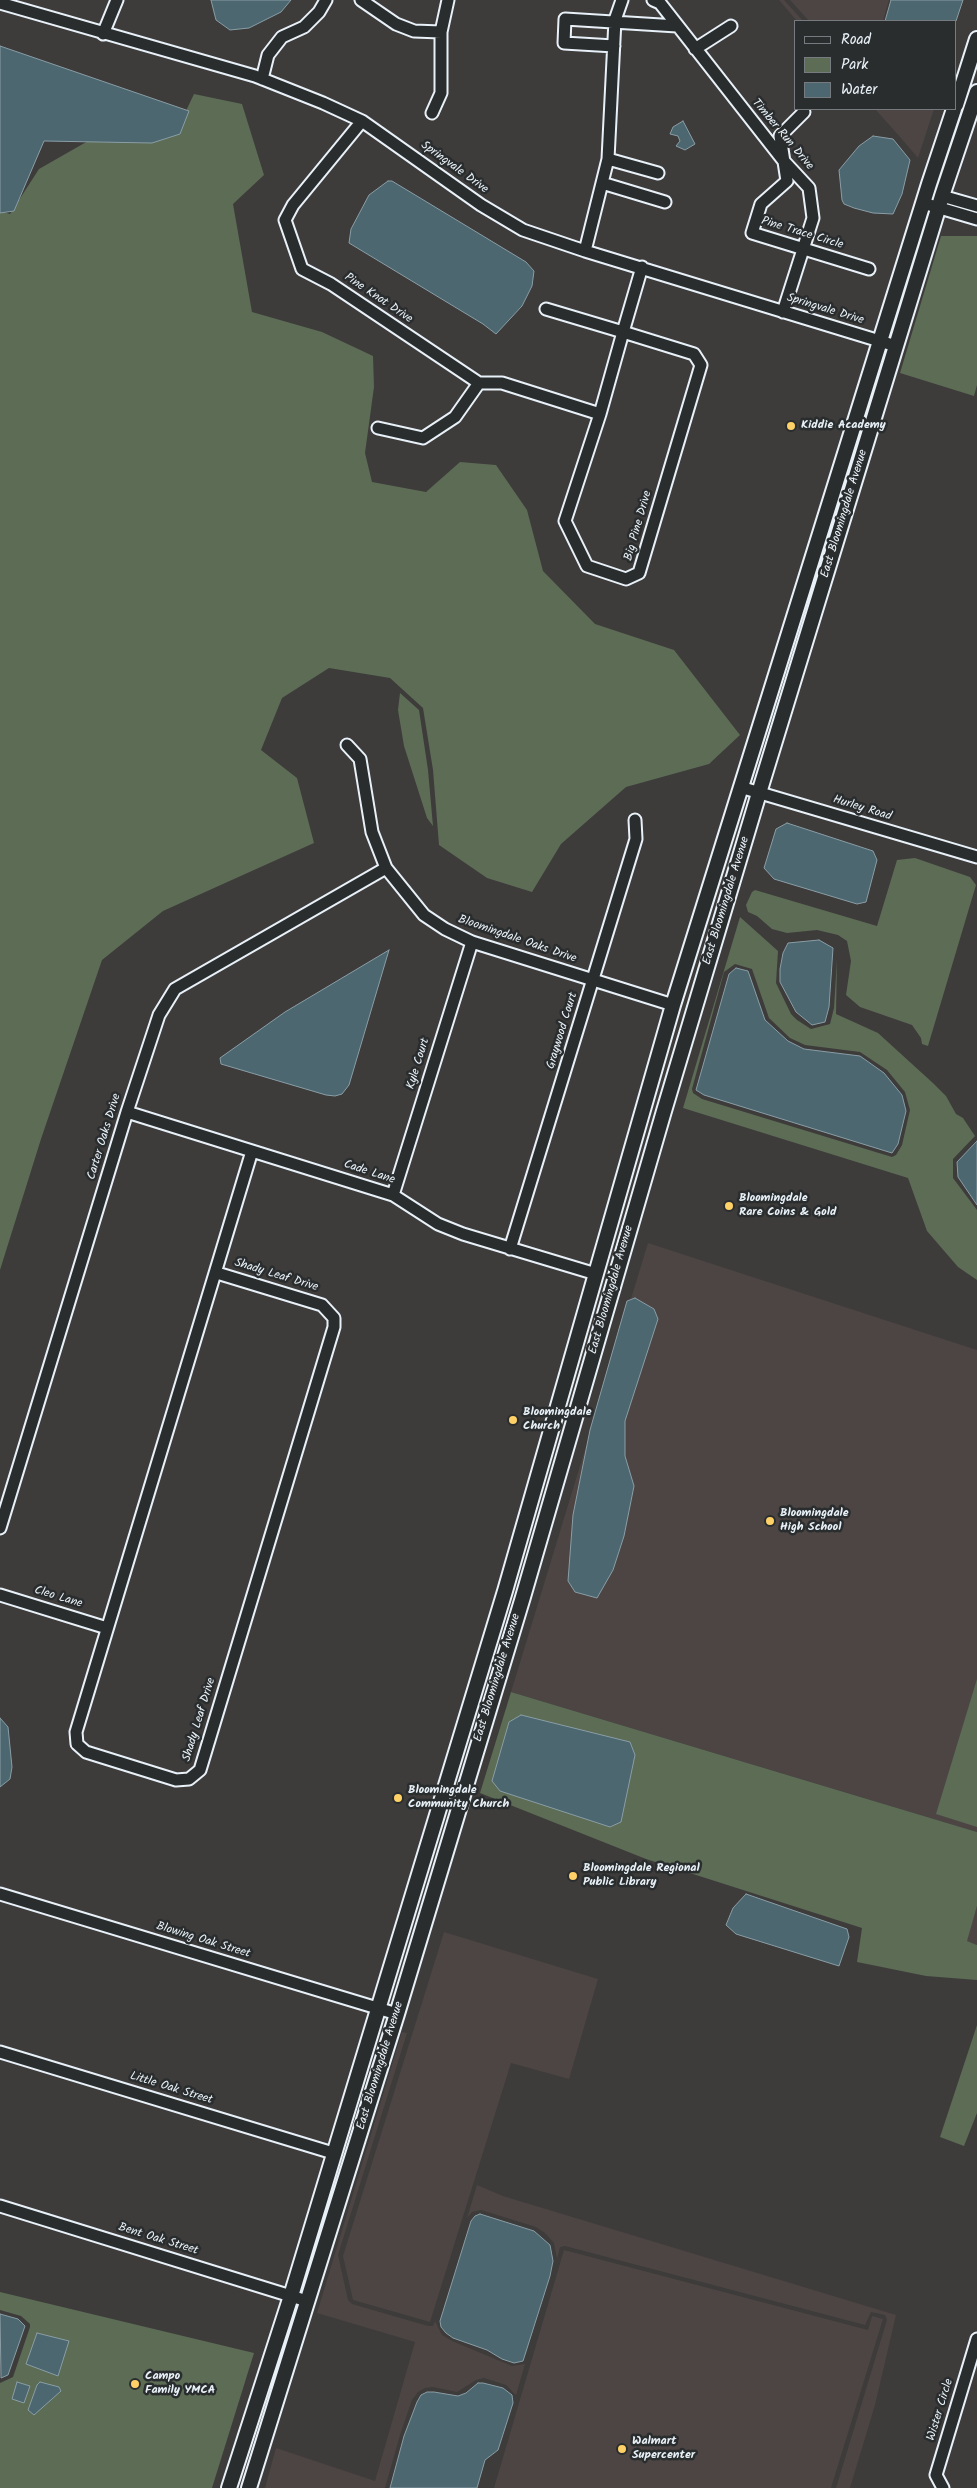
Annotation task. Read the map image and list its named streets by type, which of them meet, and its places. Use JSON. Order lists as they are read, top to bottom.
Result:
{
  "streets": {
    "main road": ["East Bloomingdale Avenue"],
    "street": [
      "Timber Run Drive",
      "Springvale Drive",
      "Pine Trace Circle",
      "Pine Knot Drive",
      "Big Pine Drive",
      "Hurley Road",
      "Bloomingdale Oaks Drive",
      "Graywood Court",
      "Kyle Court",
      "Carter Oaks Drive",
      "Cade Lane",
      "Shady Leaf Drive",
      "Cleo Lane",
      "Blowing Oak Street",
      "Little Oak Street",
      "Bent Oak Street",
      "Wister Circle"
    ]
  },
  "crossings": [
    ["Timber Run Drive", "Springvale Drive"],
    ["Timber Run Drive", "Pine Trace Circle"],
    ["Springvale Drive", "Pine Knot Drive"],
    ["Springvale Drive", "East Bloomingdale Avenue"],
    ["Springvale Drive", "Big Pine Drive"],
    ["East Bloomingdale Avenue", "Hurley Road"],
    ["East Bloomingdale Avenue", "Bloomingdale Oaks Drive"],
    ["East Bloomingdale Avenue", "Cade Lane"],
    ["East Bloomingdale Avenue", "Blowing Oak Street"],
    ["East Bloomingdale Avenue", "Little Oak Street"],
    ["East Bloomingdale Avenue", "Bent Oak Street"],
    ["Bloomingdale Oaks Drive", "Graywood Court"],
    ["Bloomingdale Oaks Drive", "Kyle Court"],
    ["Bloomingdale Oaks Drive", "Carter Oaks Drive"],
    ["Graywood Court", "Cade Lane"],
    ["Kyle Court", "Cade Lane"],
    ["Carter Oaks Drive", "Cade Lane"],
    ["Cade Lane", "Shady Leaf Drive"],
    ["Shady Leaf Drive", "Cleo Lane"]
  ],
  "places": [
    "Kiddie Academy",
    "Bloomingdale Rare Coins & Gold",
    "Bloomingdale Church",
    "Bloomingdale High School",
    "Bloomingdale Community Church",
    "Bloomingdale Regional Public Library",
    "Campo Family YMCA",
    "Walmart Supercenter"
  ],
  "legend": ["Road", "Park", "Water"]
}
